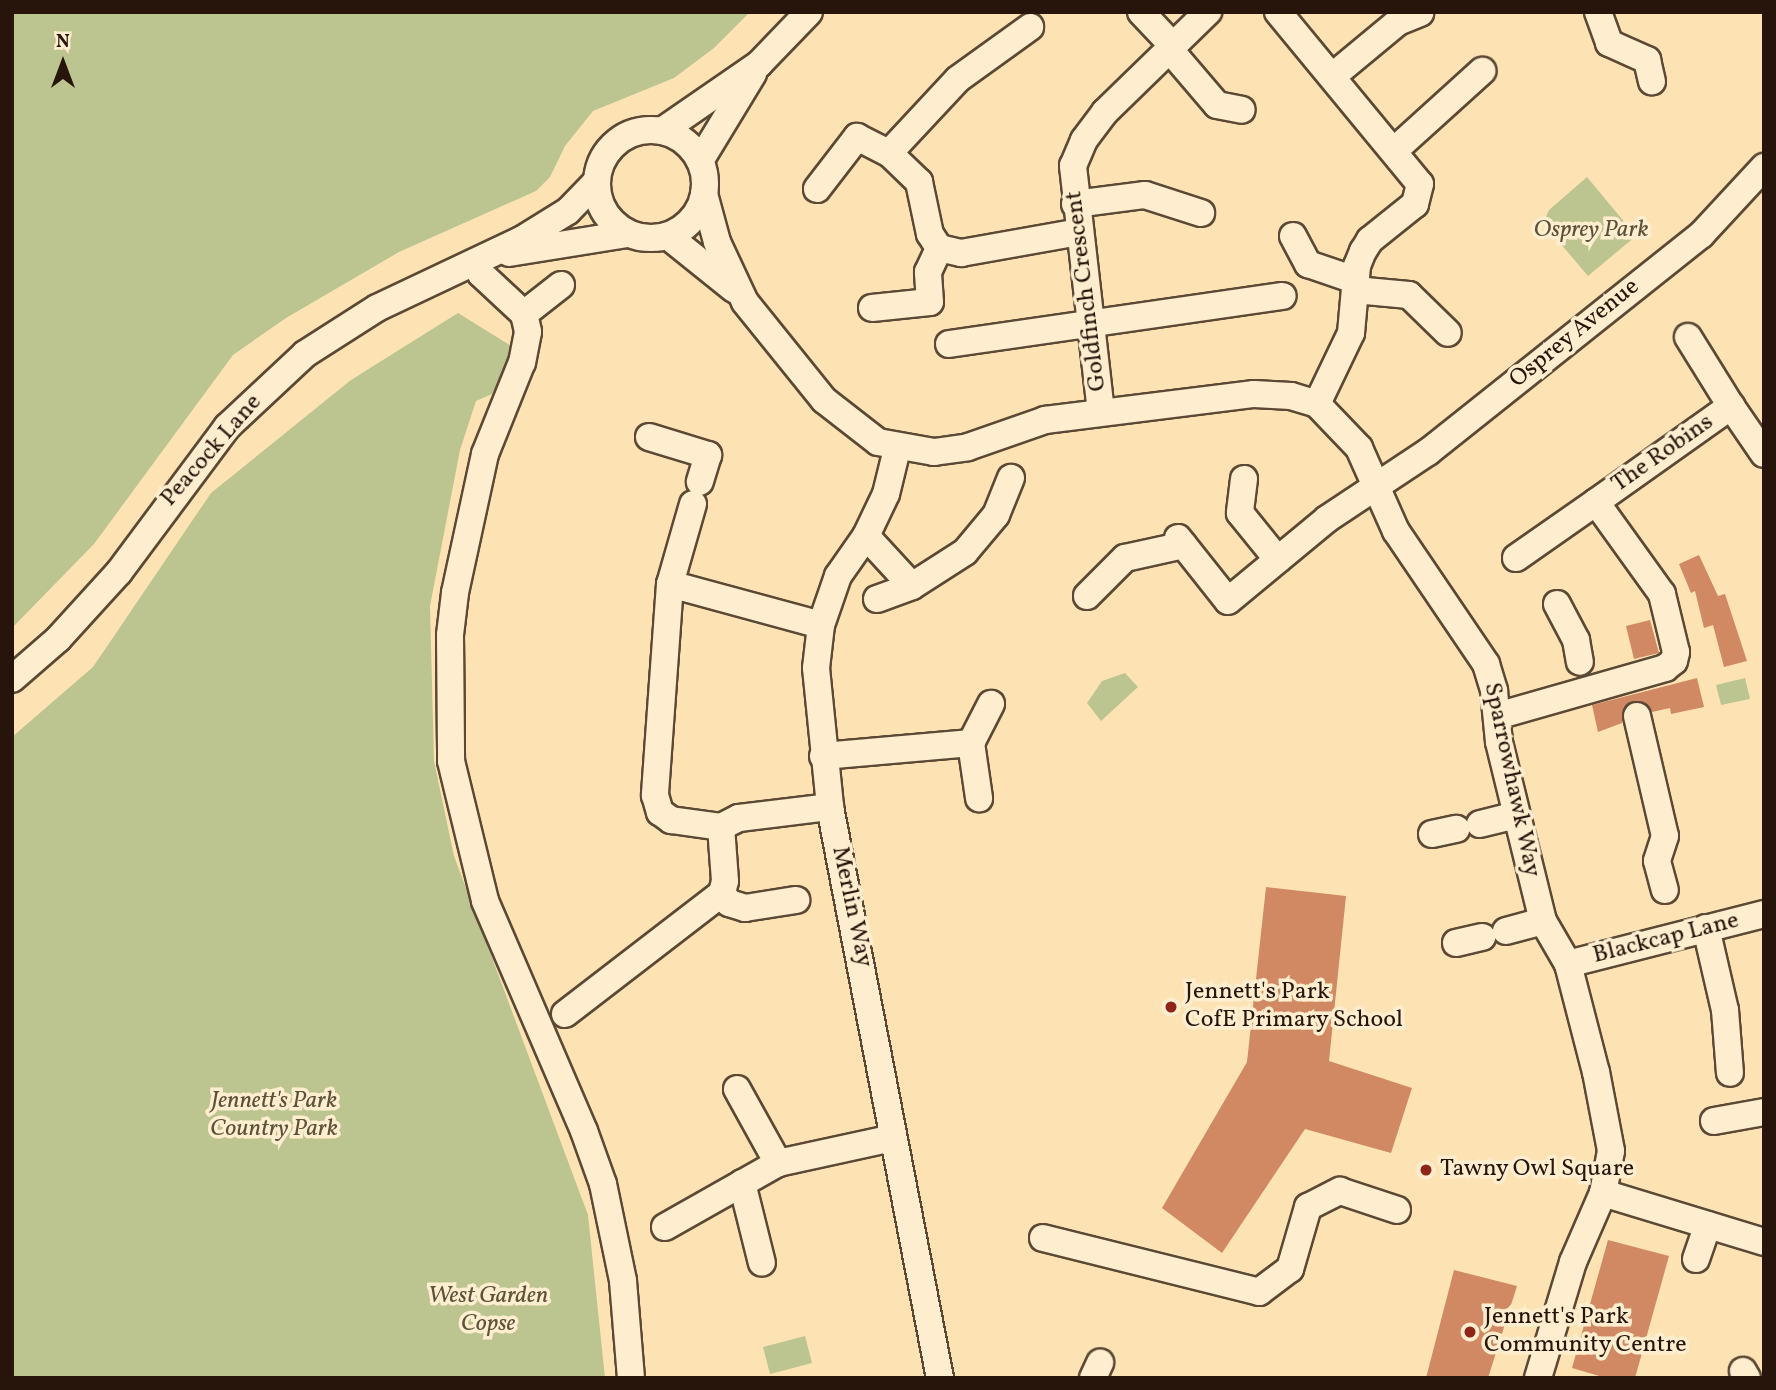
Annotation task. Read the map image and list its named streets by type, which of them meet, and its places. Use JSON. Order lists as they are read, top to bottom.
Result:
{
  "streets": {
    "street": [
      "Goldfinch Crescent",
      "Osprey Avenue",
      "Peacock Lane",
      "The Robins",
      "Sparrowhawk Way",
      "Merlin Way",
      "Blackcap Lane"
    ]
  },
  "crossings": [
    ["Osprey Avenue", "Sparrowhawk Way"],
    ["The Robins", "Sparrowhawk Way"],
    ["Sparrowhawk Way", "Blackcap Lane"]
  ],
  "parks": ["Osprey Park", "Jennett's Park Country Park", "West Garden Copse"],
  "places": ["Jennett's Park CofE Primary School", "Tawny Owl Square", "Jennett's Park Community Centre"],
  "north": "top"
}
